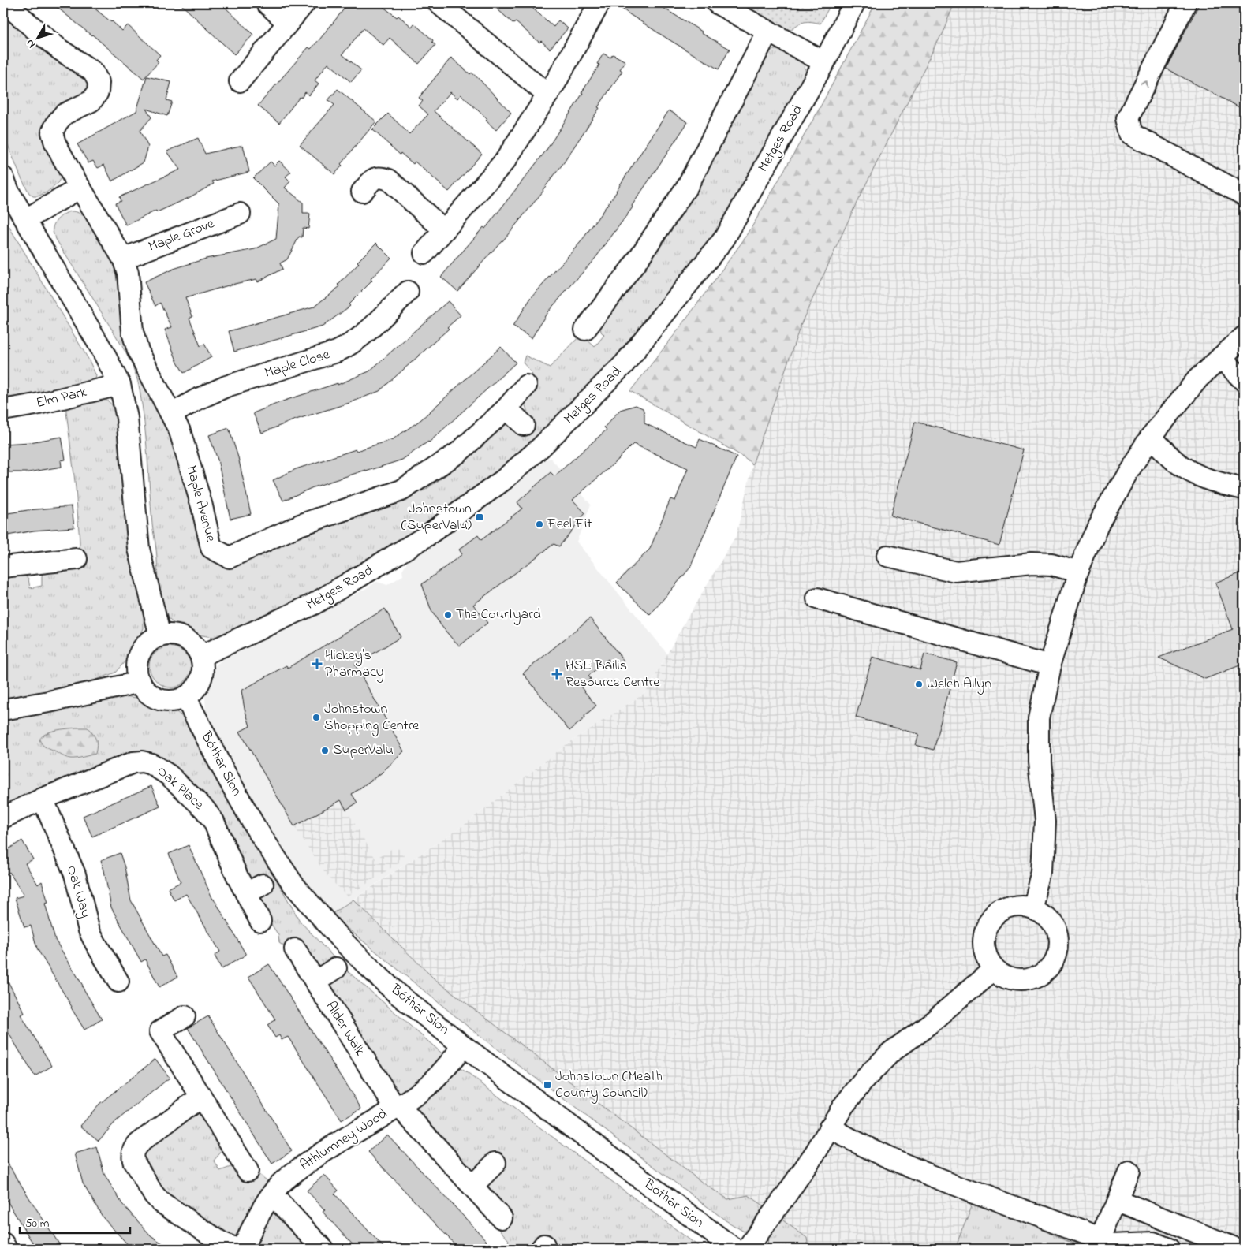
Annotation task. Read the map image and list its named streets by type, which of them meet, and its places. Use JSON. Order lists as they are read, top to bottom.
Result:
{
  "streets": {
    "street": [
      "Metges Road",
      "Maple Grove",
      "Maple Close",
      "Elm Park",
      "Maple Avenue",
      "Bóthar Sion",
      "Oak Place",
      "Oak Way",
      "Alder Walk",
      "Athlumney Wood"
    ]
  },
  "crossings": [
    ["Metges Road", "Bóthar Sion"],
    ["Maple Grove", "Maple Avenue"],
    ["Maple Close", "Maple Avenue"],
    ["Bóthar Sion", "Athlumney Wood"],
    ["Oak Place", "Oak Way"],
    ["Alder Walk", "Athlumney Wood"]
  ],
  "places": {
    "transit": ["Johnstown (SuperValu)", "Johnstown (Meath County Council)"],
    "other": [
      "Feel Fit",
      "The Courtyard",
      "Welch Allyn",
      "Johnstown Shopping Centre",
      "SuperValu"
    ],
    "health": ["Hickey's Pharmacy", "HSE Bailis Resource Centre"]
  },
  "scale_bar": "50 m",
  "north": "bottom left"
}
